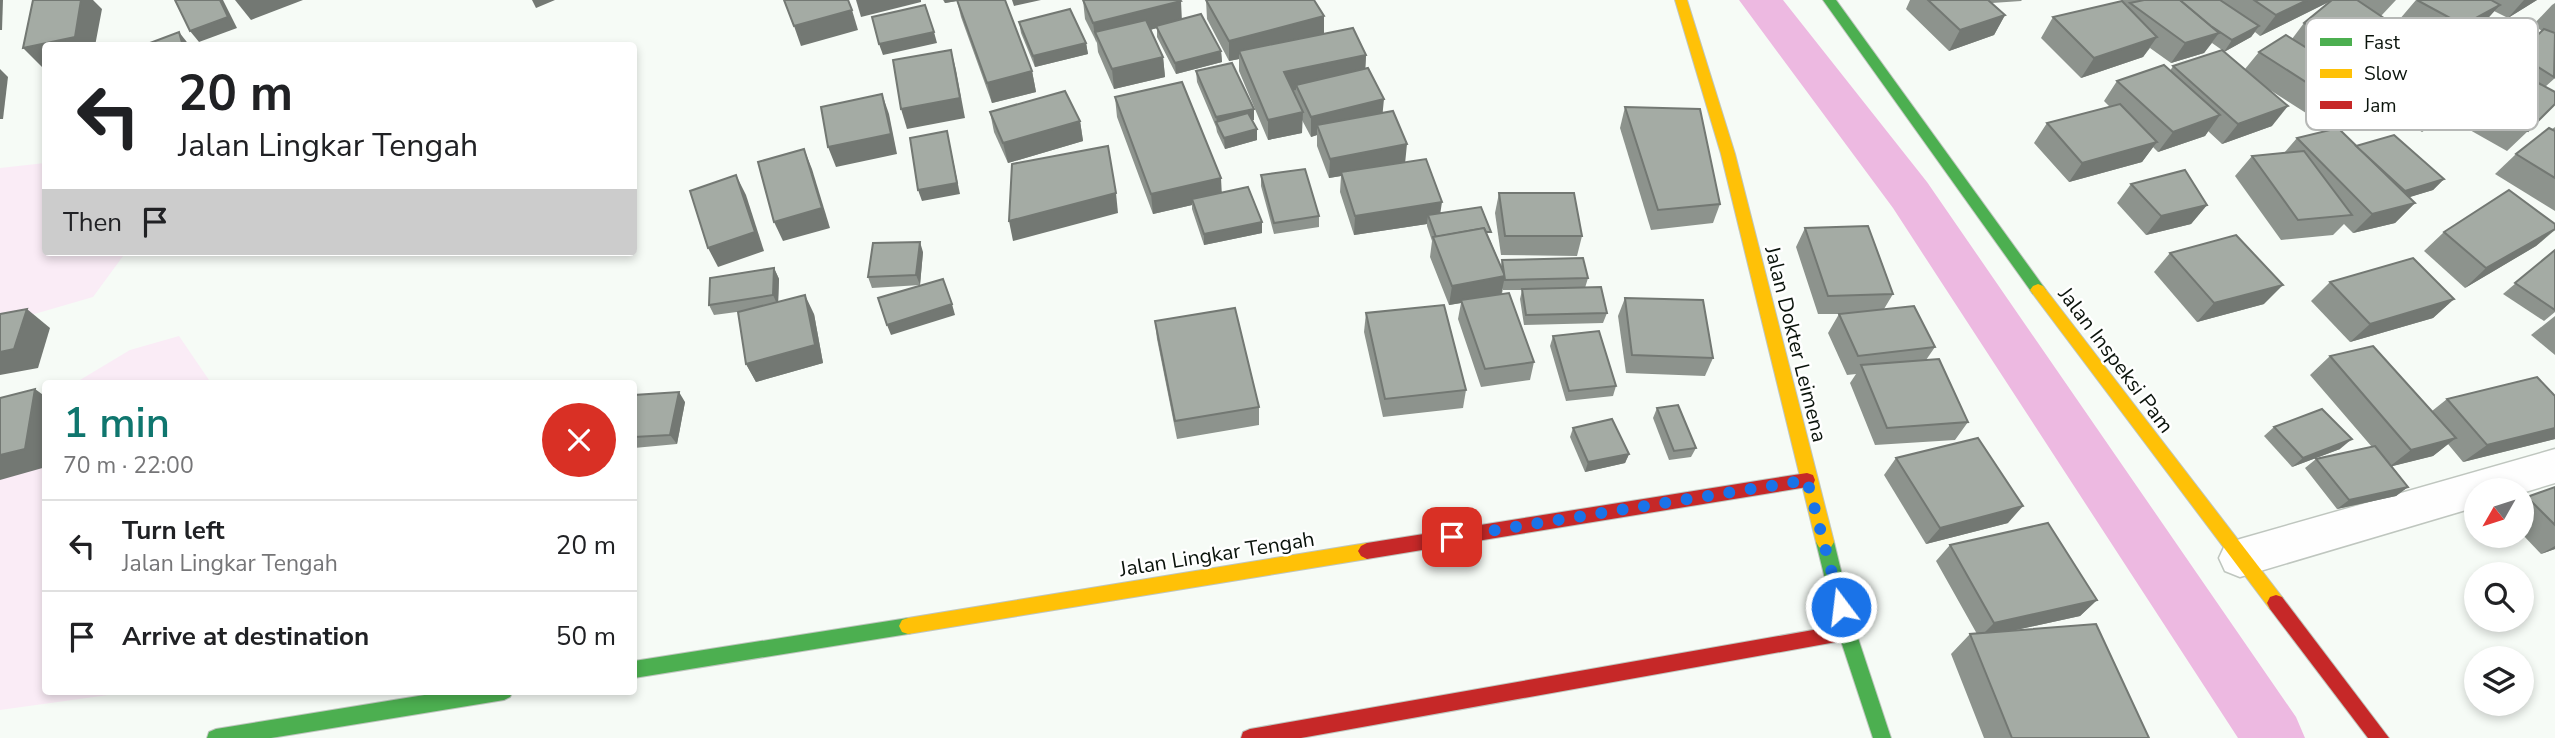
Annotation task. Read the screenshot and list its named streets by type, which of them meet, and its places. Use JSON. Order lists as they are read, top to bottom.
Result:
{
  "streets": {
    "main road": ["Jalan Dokter Leimena", "Jalan Inspeksi Pam", "Jalan Lingkar Tengah"]
  },
  "crossings": [
    ["Jalan Dokter Leimena", "Jalan Lingkar Tengah"]
  ],
  "legend": ["Fast", "Slow", "Jam"],
  "north": "bottom left",
  "page": {
    "turn": ["20 m", "Jalan Lingkar Tengah"],
    "then": "Then",
    "heading": ["1 min", "70 m · 22:00"],
    "list": [
      {
        "name": "Turn left",
        "note": "Jalan Lingkar Tengah",
        "value": "20 m"
      },
      {
        "name": "Arrive at destination",
        "value": "50 m"
      }
    ]
  }
}
